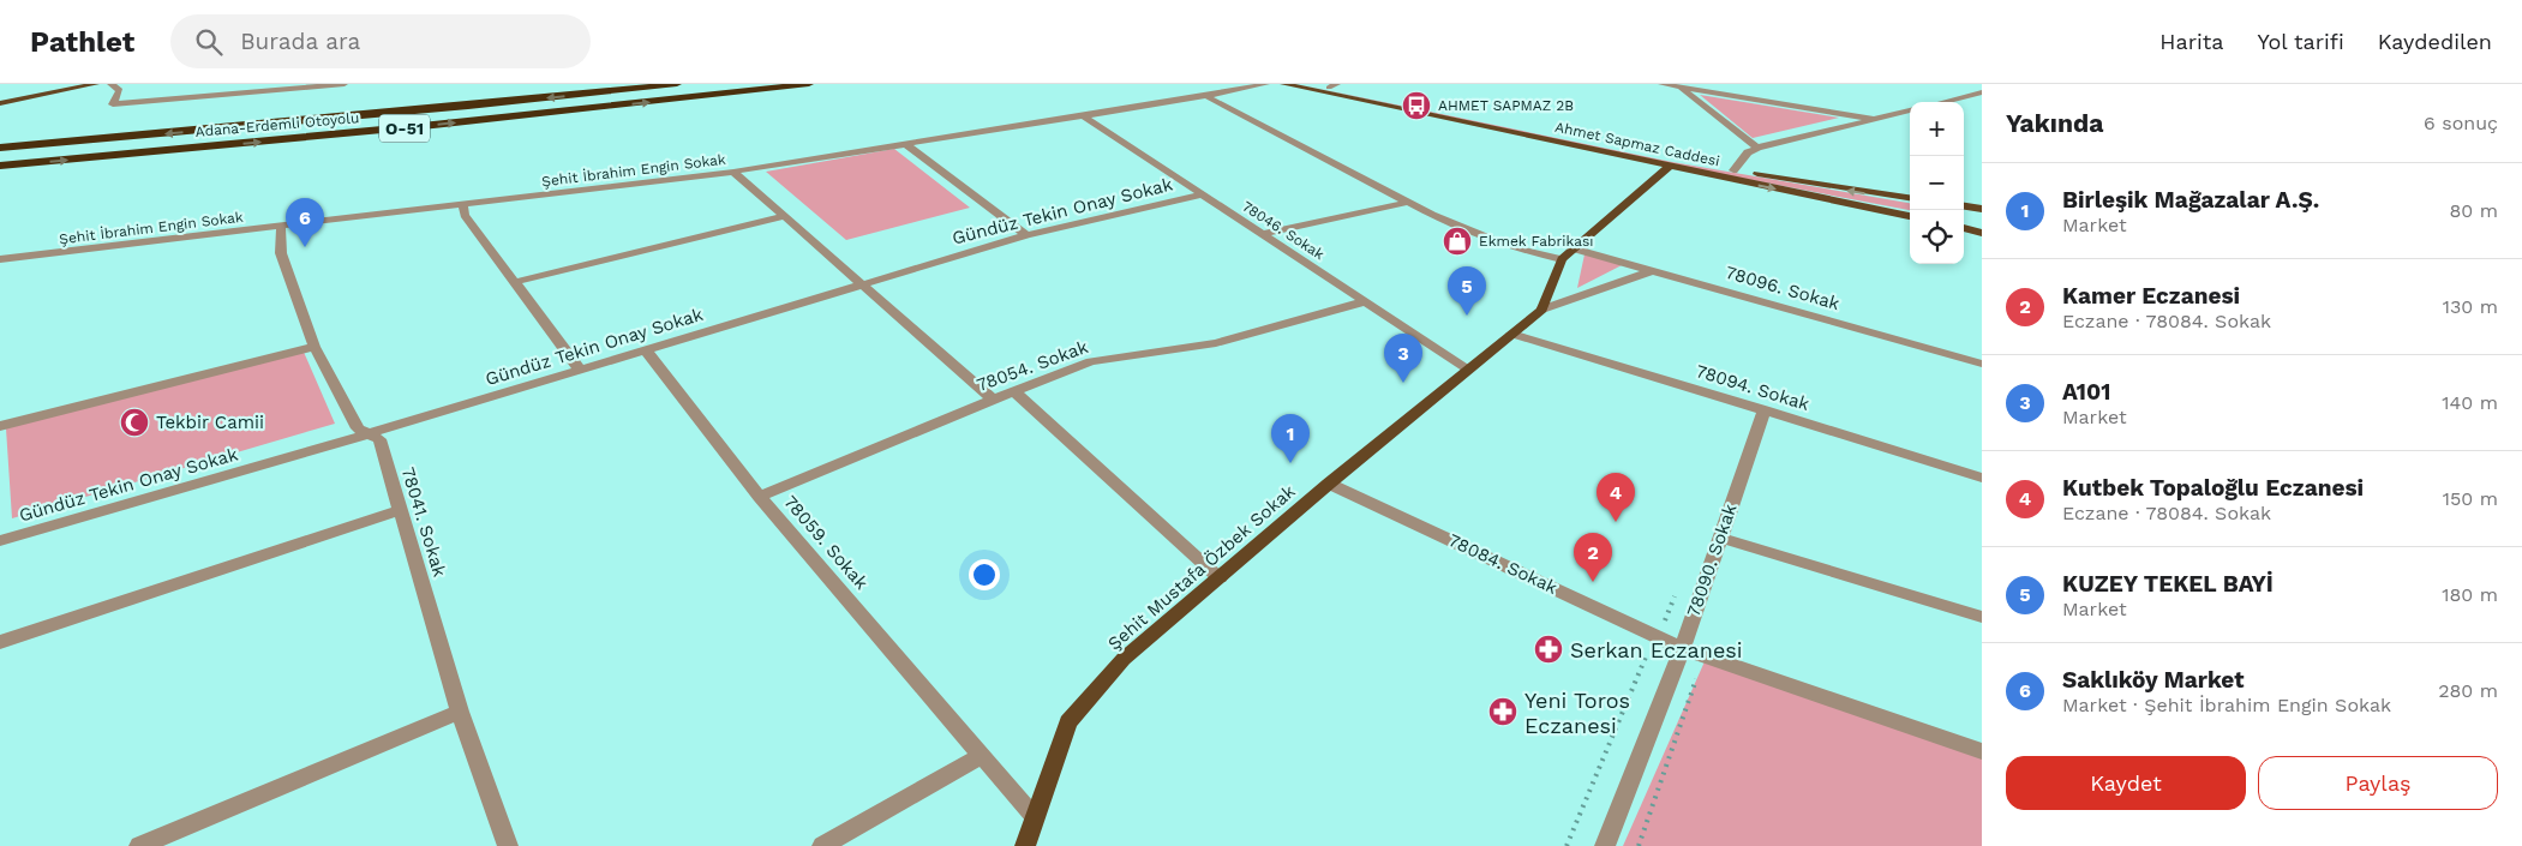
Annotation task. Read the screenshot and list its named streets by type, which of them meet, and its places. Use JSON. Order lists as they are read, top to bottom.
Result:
{
  "streets": {
    "highway": ["Adana-Erdemli Otoyolu", "O-51"],
    "main road": ["Ahmet Sapmaz Caddesi", "Şehit Mustafa Özbek Sokak"],
    "street": [
      "Şehit İbrahim Engin Sokak",
      "Gündüz Tekin Onay Sokak",
      "78046. Sokak",
      "78096. Sokak",
      "78054. Sokak",
      "78094. Sokak",
      "78041. Sokak",
      "78059. Sokak",
      "78090. Sokak",
      "78084. Sokak"
    ]
  },
  "crossings": [
    ["Ahmet Sapmaz Caddesi", "Şehit Mustafa Özbek Sokak"],
    ["Şehit İbrahim Engin Sokak", "78046. Sokak"],
    ["Şehit İbrahim Engin Sokak", "78096. Sokak"],
    ["Şehit İbrahim Engin Sokak", "78041. Sokak"],
    ["Gündüz Tekin Onay Sokak", "78046. Sokak"],
    ["Gündüz Tekin Onay Sokak", "78041. Sokak"],
    ["Gündüz Tekin Onay Sokak", "78059. Sokak"],
    ["78046. Sokak", "78054. Sokak"],
    ["78046. Sokak", "Şehit Mustafa Özbek Sokak"],
    ["78096. Sokak", "Şehit Mustafa Özbek Sokak"],
    ["78054. Sokak", "78059. Sokak"],
    ["78094. Sokak", "78090. Sokak"],
    ["78094. Sokak", "Şehit Mustafa Özbek Sokak"],
    ["78059. Sokak", "Şehit Mustafa Özbek Sokak"],
    ["78090. Sokak", "78084. Sokak"],
    ["78084. Sokak", "Şehit Mustafa Özbek Sokak"]
  ],
  "places": {
    "bus stop": ["AHMET SAPMAZ 2B"],
    "shop": ["Ekmek Fabrikası"],
    "mosque": ["Tekbir Camii"],
    "pharmacy": ["Serkan Eczanesi", "Yeni Toros Eczanesi"]
  },
  "page": {
    "header": "Pathlet",
    "search": "Burada ara",
    "nav": ["Harita", "Yol tarifi", "Kaydedilen"],
    "heading": ["Yakında", "6 sonuç"],
    "map_buttons": ["+", "−"],
    "list": [
      {
        "mark": "1",
        "name": "Birleşik Mağazalar A.Ş.",
        "note": "Market",
        "value": "80 m"
      },
      {
        "mark": "2",
        "name": "Kamer Eczanesi",
        "note": "Eczane · 78084. Sokak",
        "value": "130 m"
      },
      {
        "mark": "3",
        "name": "A101",
        "note": "Market",
        "value": "140 m"
      },
      {
        "mark": "4",
        "name": "Kutbek Topaloğlu Eczanesi",
        "note": "Eczane · 78084. Sokak",
        "value": "150 m"
      },
      {
        "mark": "5",
        "name": "KUZEY TEKEL BAYİ",
        "note": "Market",
        "value": "180 m"
      },
      {
        "mark": "6",
        "name": "Saklıköy Market",
        "note": "Market · Şehit İbrahim Engin Sokak",
        "value": "280 m"
      }
    ],
    "pins": [
      "6",
      "5",
      "3",
      "1",
      "4",
      "2"
    ],
    "buttons": ["Kaydet", "Paylaş"]
  }
}
